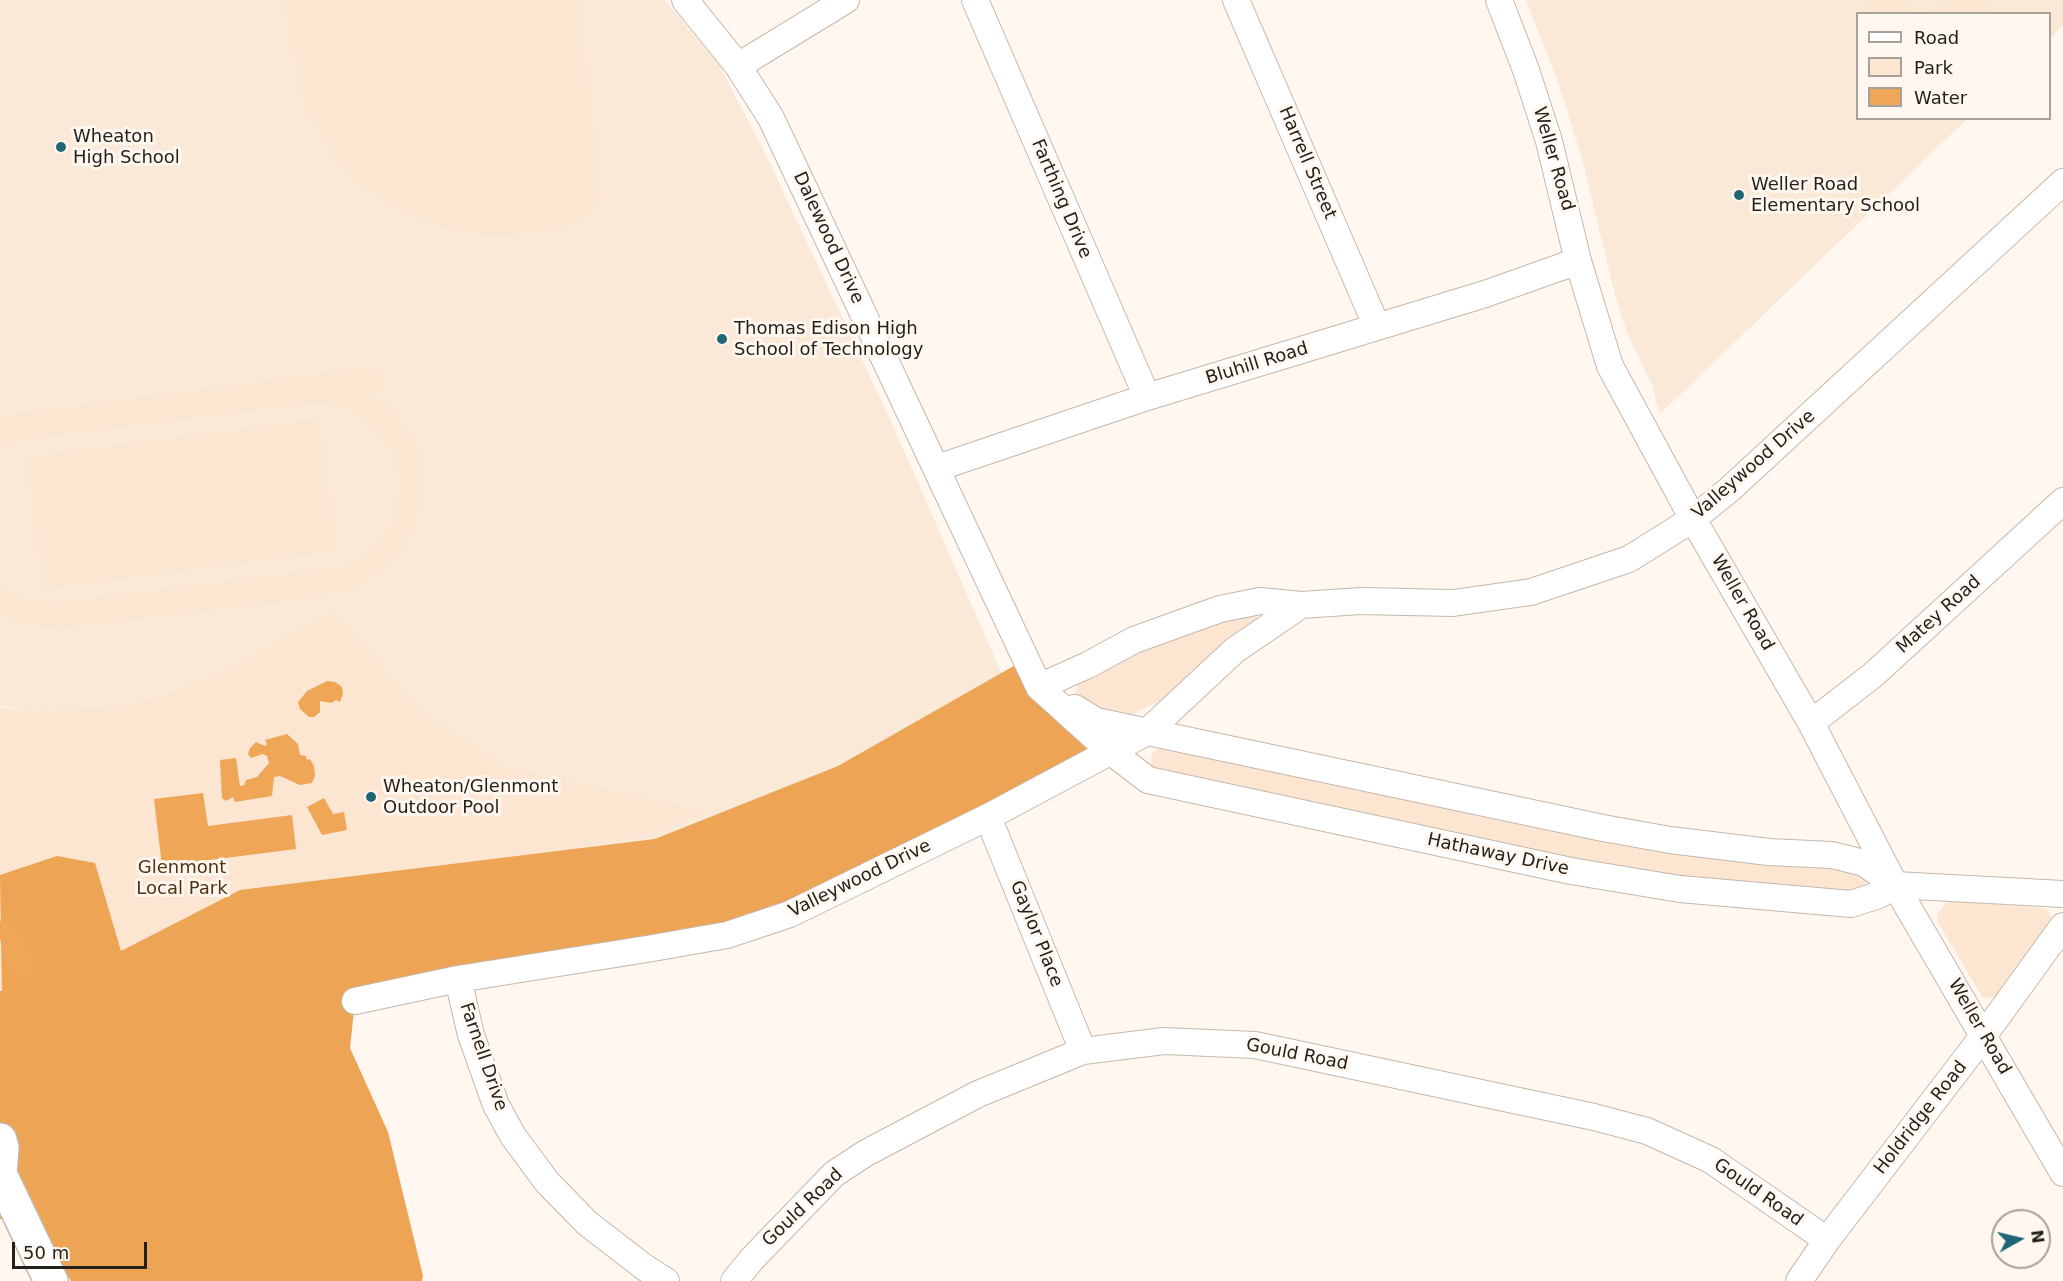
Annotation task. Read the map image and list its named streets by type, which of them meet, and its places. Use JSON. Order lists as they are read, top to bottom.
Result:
{
  "streets": {
    "street": [
      "Weller Road",
      "Harrell Street",
      "Farthing Drive",
      "Dalewood Drive",
      "Bluhill Road",
      "Valleywood Drive",
      "Matey Road",
      "Hathaway Drive",
      "Gaylor Place",
      "Gould Road",
      "Farnell Drive",
      "Holdridge Road"
    ]
  },
  "crossings": [
    ["Weller Road", "Bluhill Road"],
    ["Weller Road", "Valleywood Drive"],
    ["Weller Road", "Matey Road"],
    ["Weller Road", "Hathaway Drive"],
    ["Weller Road", "Holdridge Road"],
    ["Harrell Street", "Bluhill Road"],
    ["Farthing Drive", "Bluhill Road"],
    ["Dalewood Drive", "Bluhill Road"],
    ["Dalewood Drive", "Valleywood Drive"],
    ["Dalewood Drive", "Hathaway Drive"],
    ["Valleywood Drive", "Hathaway Drive"],
    ["Valleywood Drive", "Gaylor Place"],
    ["Valleywood Drive", "Farnell Drive"],
    ["Gaylor Place", "Gould Road"],
    ["Gould Road", "Holdridge Road"]
  ],
  "parks": ["Glenmont Local Park"],
  "places": [
    "Wheaton High School",
    "Weller Road Elementary School",
    "Thomas Edison High School of Technology",
    "Wheaton/Glenmont Outdoor Pool"
  ],
  "legend": ["Road", "Park", "Water"],
  "scale_bar": "50 m",
  "north": "right"
}
